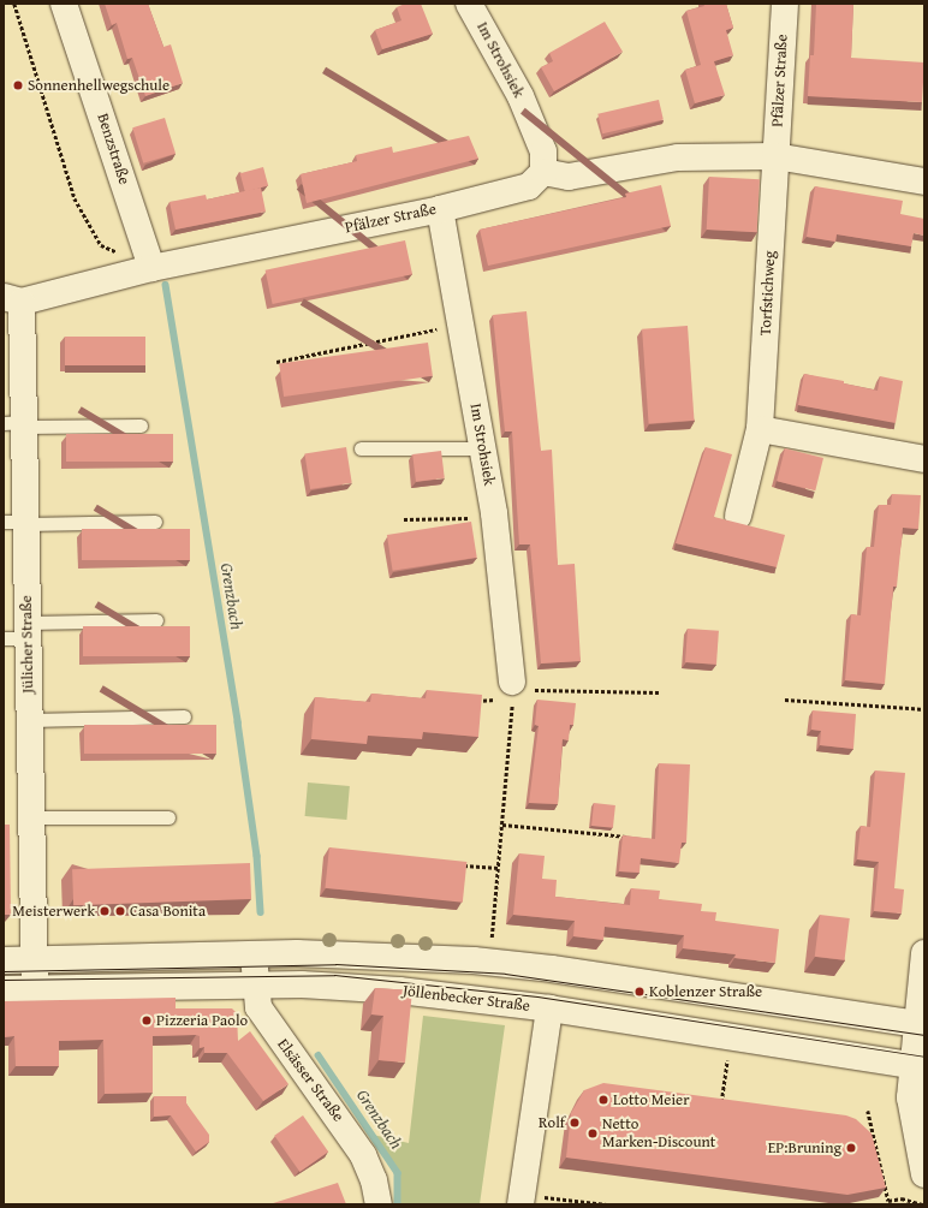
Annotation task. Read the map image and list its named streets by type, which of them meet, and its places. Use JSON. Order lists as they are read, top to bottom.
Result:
{
  "streets": {
    "street": [
      "Im Strohsiek",
      "Pfälzer Straße",
      "Benzstraße",
      "Torfstichweg",
      "Jülicher Straße",
      "Jöllenbecker Straße",
      "Elsässer Straße"
    ]
  },
  "crossings": [
    ["Im Strohsiek", "Pfälzer Straße"],
    ["Pfälzer Straße", "Benzstraße"],
    ["Pfälzer Straße", "Torfstichweg"],
    ["Pfälzer Straße", "Jülicher Straße"],
    ["Jülicher Straße", "Jöllenbecker Straße"],
    ["Jöllenbecker Straße", "Elsässer Straße"]
  ],
  "water": ["Grenzbach"],
  "places": [
    "Sonnenhellwegschule",
    "Meisterwerk",
    "Casa Bonita",
    "Koblenzer Straße",
    "Pizzeria Paolo",
    "Lotto Meier",
    "Rolf",
    "Netto Marken-Discount",
    "EP:Bruning"
  ]
}
